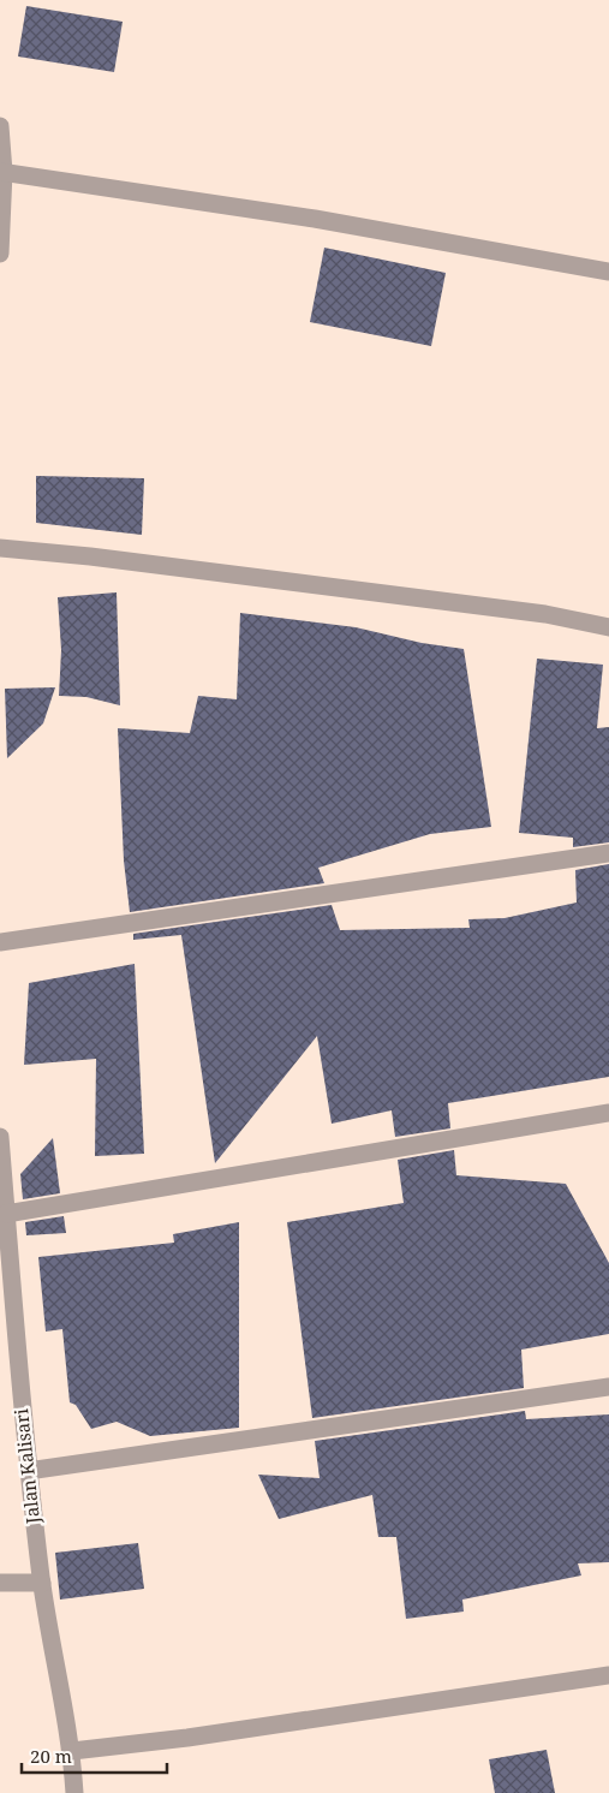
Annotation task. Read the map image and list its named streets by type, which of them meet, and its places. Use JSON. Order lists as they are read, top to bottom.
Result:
{
  "streets": {
    "street": ["Jalan Kalisari"]
  },
  "scale_bar": "20 m"
}
